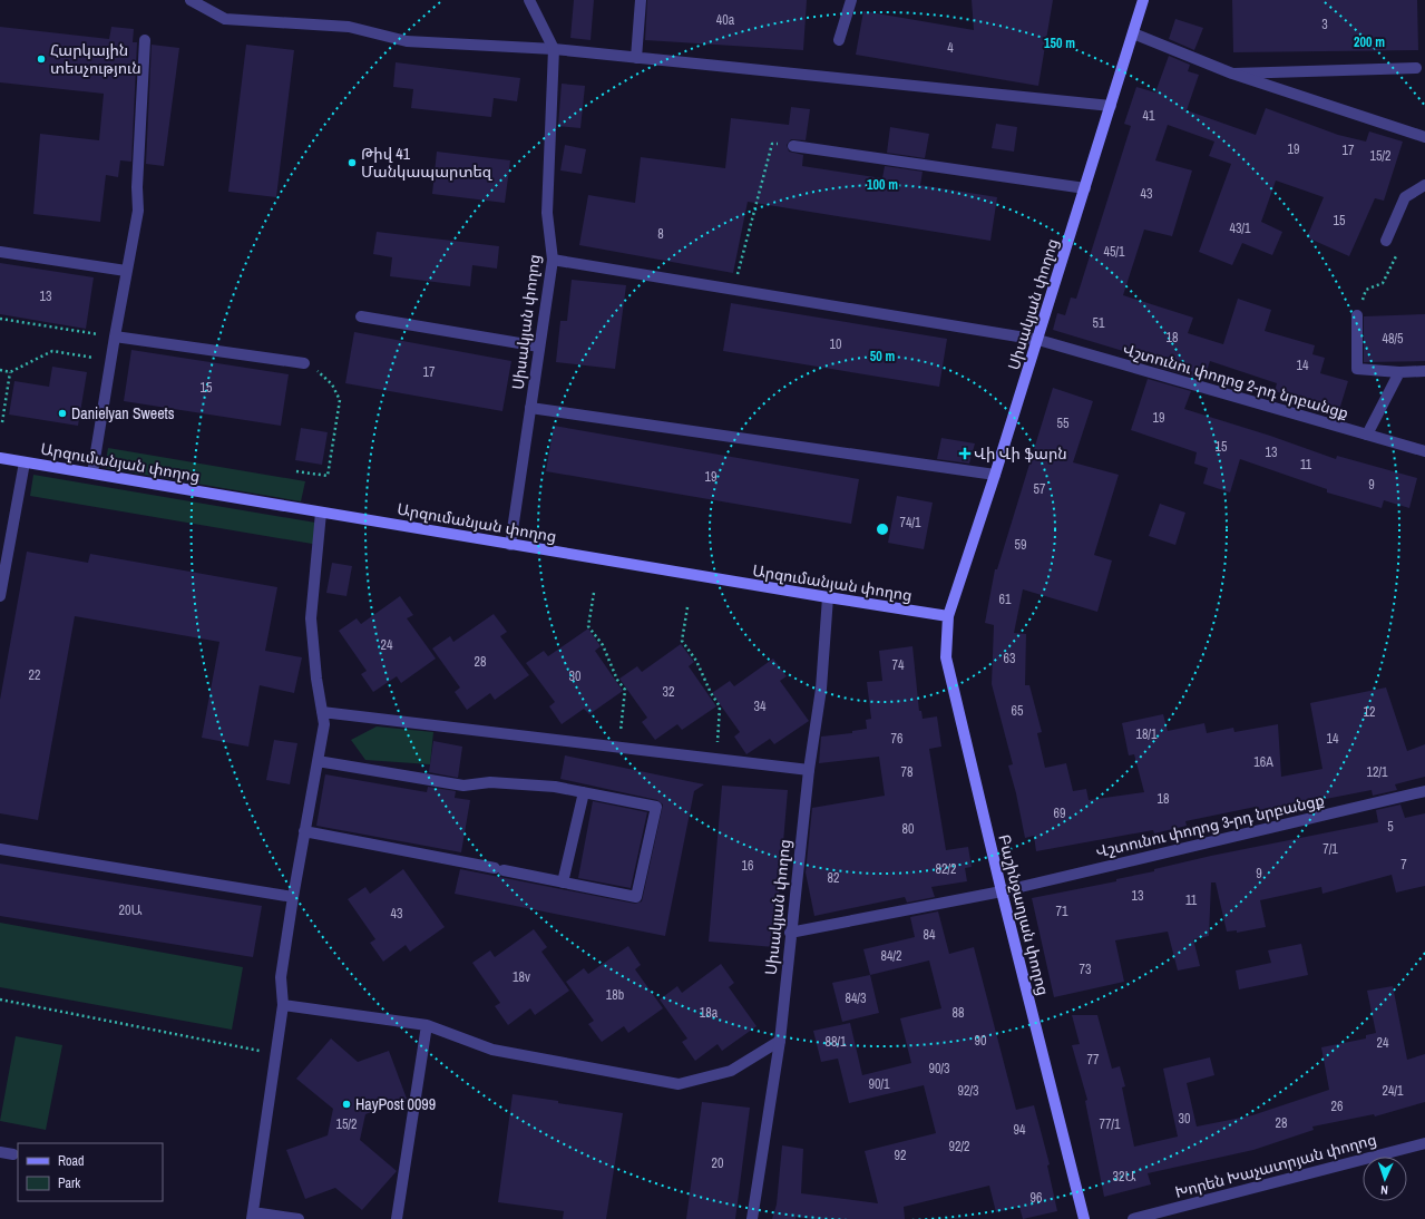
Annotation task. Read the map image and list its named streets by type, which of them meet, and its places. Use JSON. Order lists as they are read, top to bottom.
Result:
{
  "streets": {
    "main road": ["Սիսակյան փողոց", "Արզումանյան փողոց", "Բաշինջաղյան փողոց"],
    "street": ["Վշտունու փողոց 2-րդ նրբանցք", "Վշտունու փողոց 3-րդ նրբանցք", "Խորեն Խաչատրյան փողոց"]
  },
  "crossings": [
    ["Սիսակյան փողոց", "Վշտունու փողոց 2-րդ նրբանցք"],
    ["Սիսակյան փողոց", "Արզումանյան փողոց"],
    ["Սիսակյան փողոց", "Վշտունու փողոց 3-րդ նրբանցք"],
    ["Սիսակյան փողոց", "Բաշինջաղյան փողոց"],
    ["Արզումանյան փողոց", "Բաշինջաղյան փողոց"],
    ["Վշտունու փողոց 3-րդ նրբանցք", "Բաշինջաղյան փողոց"]
  ],
  "places": {
    "other": [
      "Հարկային տեսչություն",
      "Թիվ 41 Մանկապարտեզ",
      "Danielyan Sweets",
      "HayPost 0099"
    ],
    "health": ["Վի Վի ֆարն"]
  },
  "house_numbers": [
    "40a",
    "3",
    "4",
    "41",
    "19",
    "17",
    "15/2",
    "43",
    "15",
    "43/1",
    "8",
    "45/1",
    "13",
    "51",
    "18",
    "48/5",
    "10",
    "14",
    "17",
    "15",
    "19",
    "55",
    "15",
    "13",
    "11",
    "19",
    "9",
    "57",
    "74/1",
    "59",
    "61",
    "24",
    "63",
    "28",
    "74",
    "22",
    "30",
    "32",
    "34",
    "65",
    "12",
    "18/1",
    "76",
    "14",
    "16A",
    "78",
    "12/1",
    "18",
    "69",
    "5",
    "80",
    "7/1",
    "7",
    "16",
    "82/2",
    "9",
    "82",
    "13",
    "11",
    "20Ա",
    "71",
    "43",
    "84",
    "84/2",
    "73",
    "18v",
    "18b",
    "84/3",
    "18a",
    "88",
    "90",
    "88/1",
    "24",
    "77",
    "90/3",
    "90/1",
    "92/3",
    "24/1",
    "26",
    "30",
    "28",
    "15/2",
    "77/1",
    "94",
    "92/2",
    "92",
    "20",
    "32Ա",
    "96"
  ],
  "legend": ["Road", "Park"],
  "north": "bottom",
  "rings": [
    "200 m",
    "150 m",
    "100 m",
    "50 m"
  ]
}
